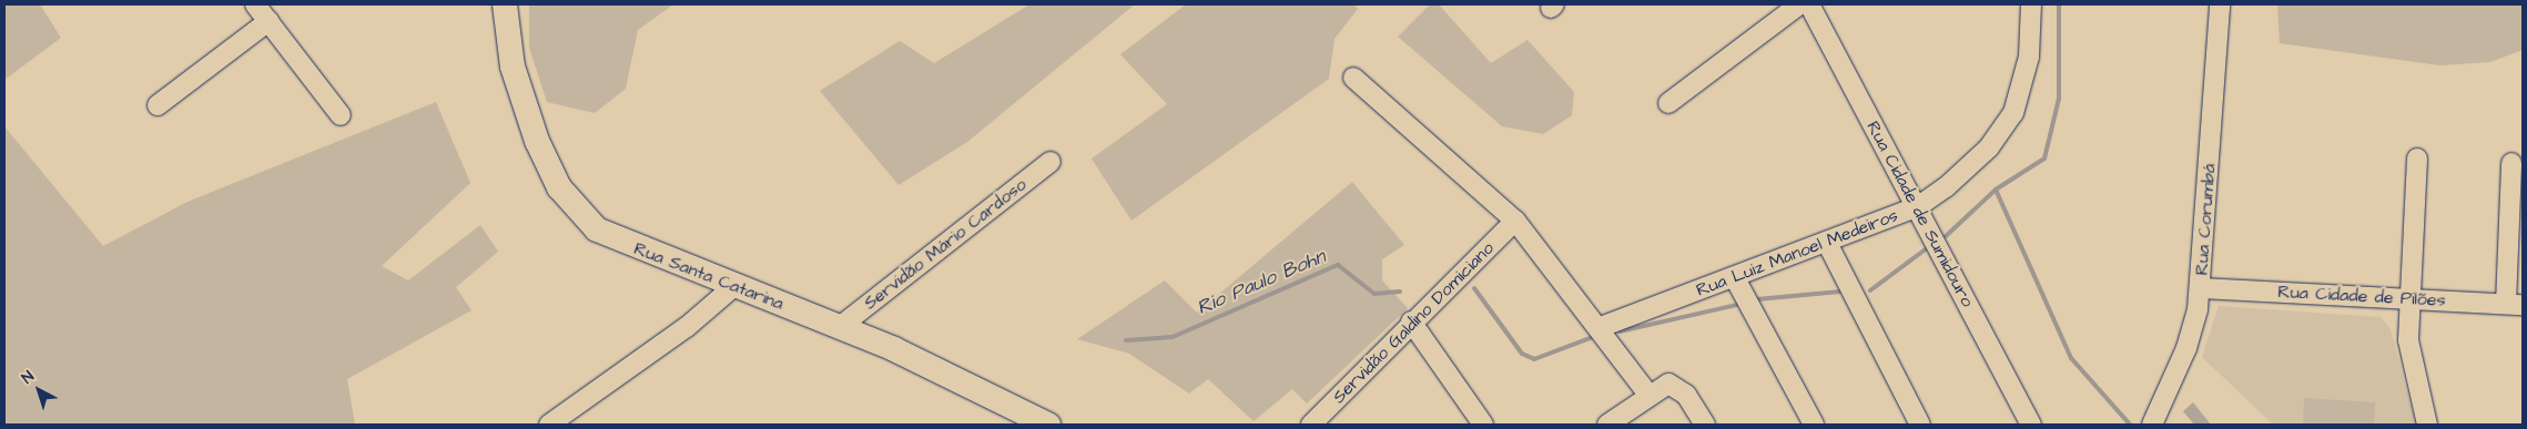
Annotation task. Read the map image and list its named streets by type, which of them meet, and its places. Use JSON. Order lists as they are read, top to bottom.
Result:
{
  "streets": {
    "main road": ["Rua Santa Catarina"],
    "street": [
      "Rua Cidade de Sumidouro",
      "Rua Corumbá",
      "Servidão Mário Cardoso",
      "Rua Luiz Manoel Medeiros",
      "Rua Cidade de Pilões",
      "Servidão Galdino Domiciano"
    ]
  },
  "crossings": [
    ["Rua Cidade de Sumidouro", "Rua Luiz Manoel Medeiros"],
    ["Rua Corumbá", "Rua Cidade de Pilões"],
    ["Servidão Mário Cardoso", "Rua Santa Catarina"]
  ],
  "water": ["Rio Paulo Bohn"],
  "north": "top left"
}
